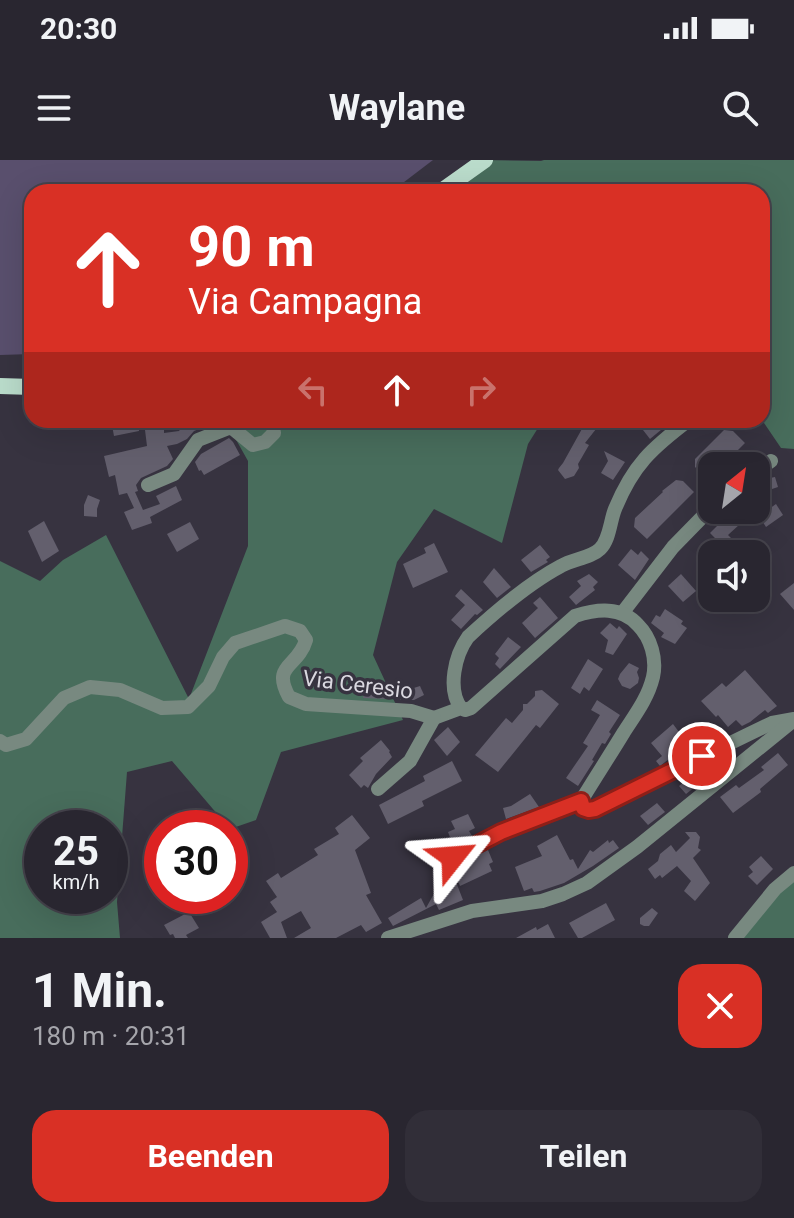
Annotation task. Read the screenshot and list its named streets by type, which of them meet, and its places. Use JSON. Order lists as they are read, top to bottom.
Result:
{
  "streets": {
    "street": ["Via Ceresio"]
  },
  "north": "top right",
  "page": {
    "status": "20:30",
    "header": "Waylane",
    "turn": ["90 m", "Via Campagna"],
    "speed": "25 km/h",
    "limit": "30",
    "heading": ["1 Min.", "180 m · 20:31"],
    "buttons": ["Beenden", "Teilen"]
  }
}
